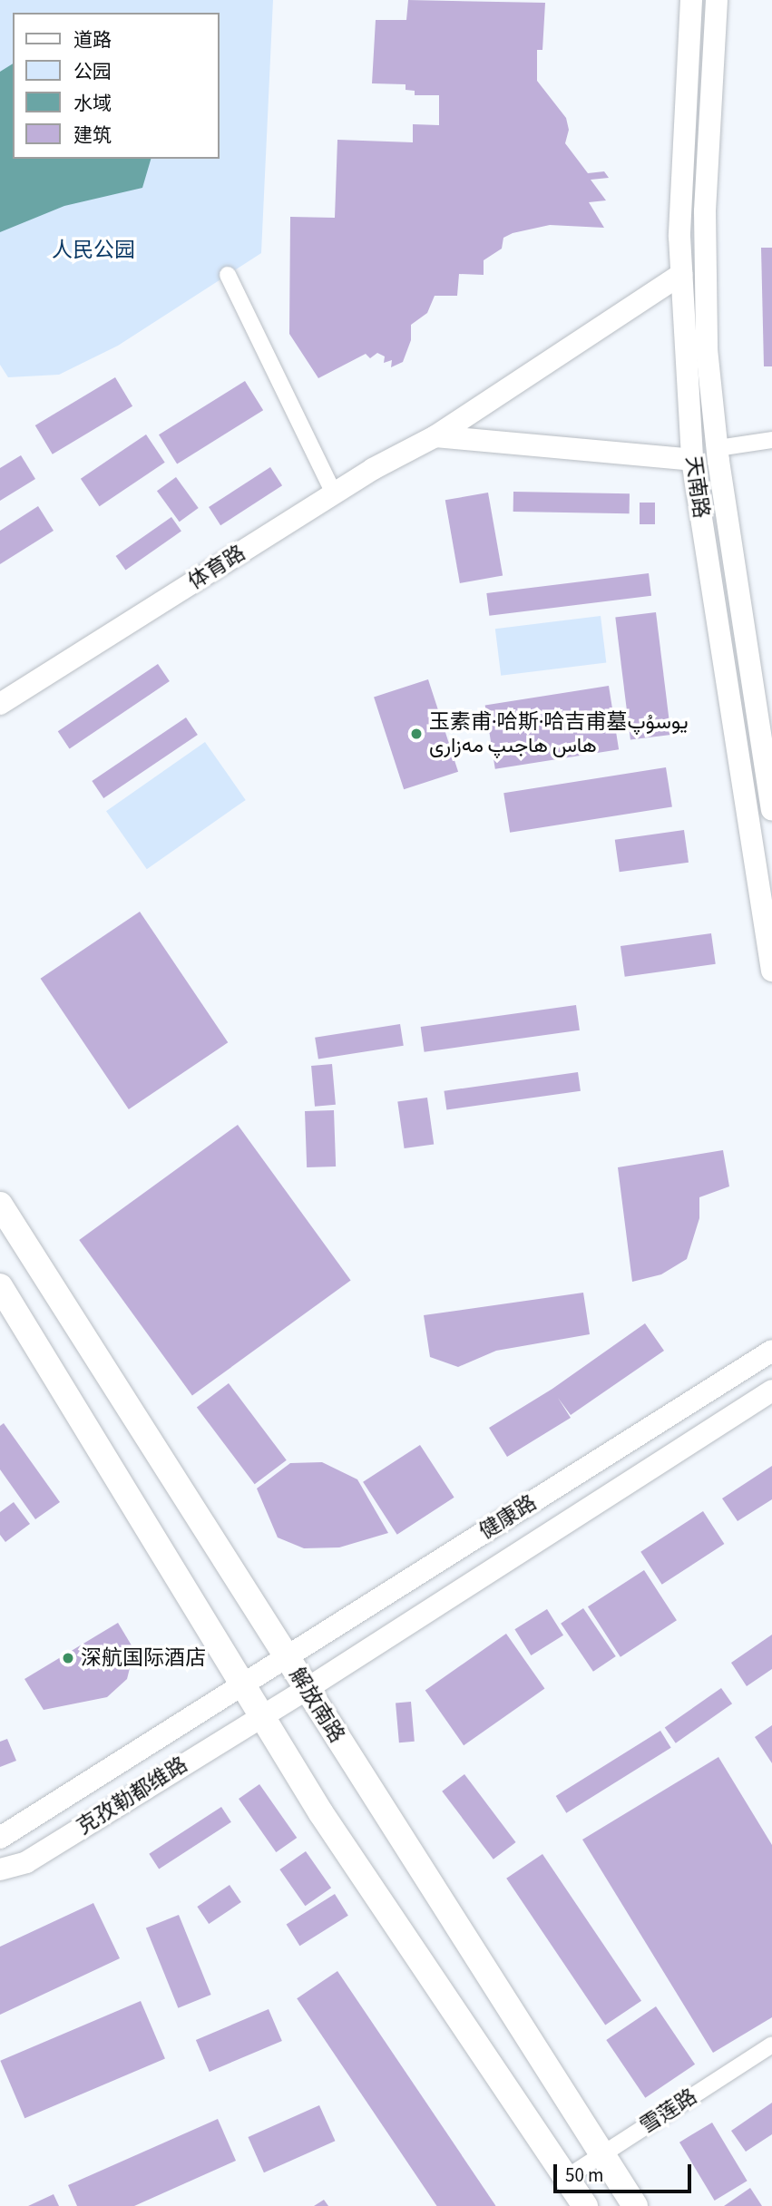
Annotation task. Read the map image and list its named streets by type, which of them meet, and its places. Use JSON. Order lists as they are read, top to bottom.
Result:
{
  "streets": {
    "main road": ["解放南路"],
    "street": [
      "天南路",
      "体育路",
      "健康路",
      "克孜勒都维路",
      "雪莲路"
    ]
  },
  "crossings": [
    ["天南路", "体育路"],
    ["健康路", "解放南路"],
    ["健康路", "克孜勒都维路"],
    ["解放南路", "雪莲路"]
  ],
  "parks": ["人民公园"],
  "places": ["玉素甫·哈斯·哈吉甫墓يوسۇپ ھاس ھاجىپ مەزارى", "深航国际酒店"],
  "legend": [
    "道路",
    "公园",
    "水域",
    "建筑"
  ],
  "scale_bar": "50 m"
}
